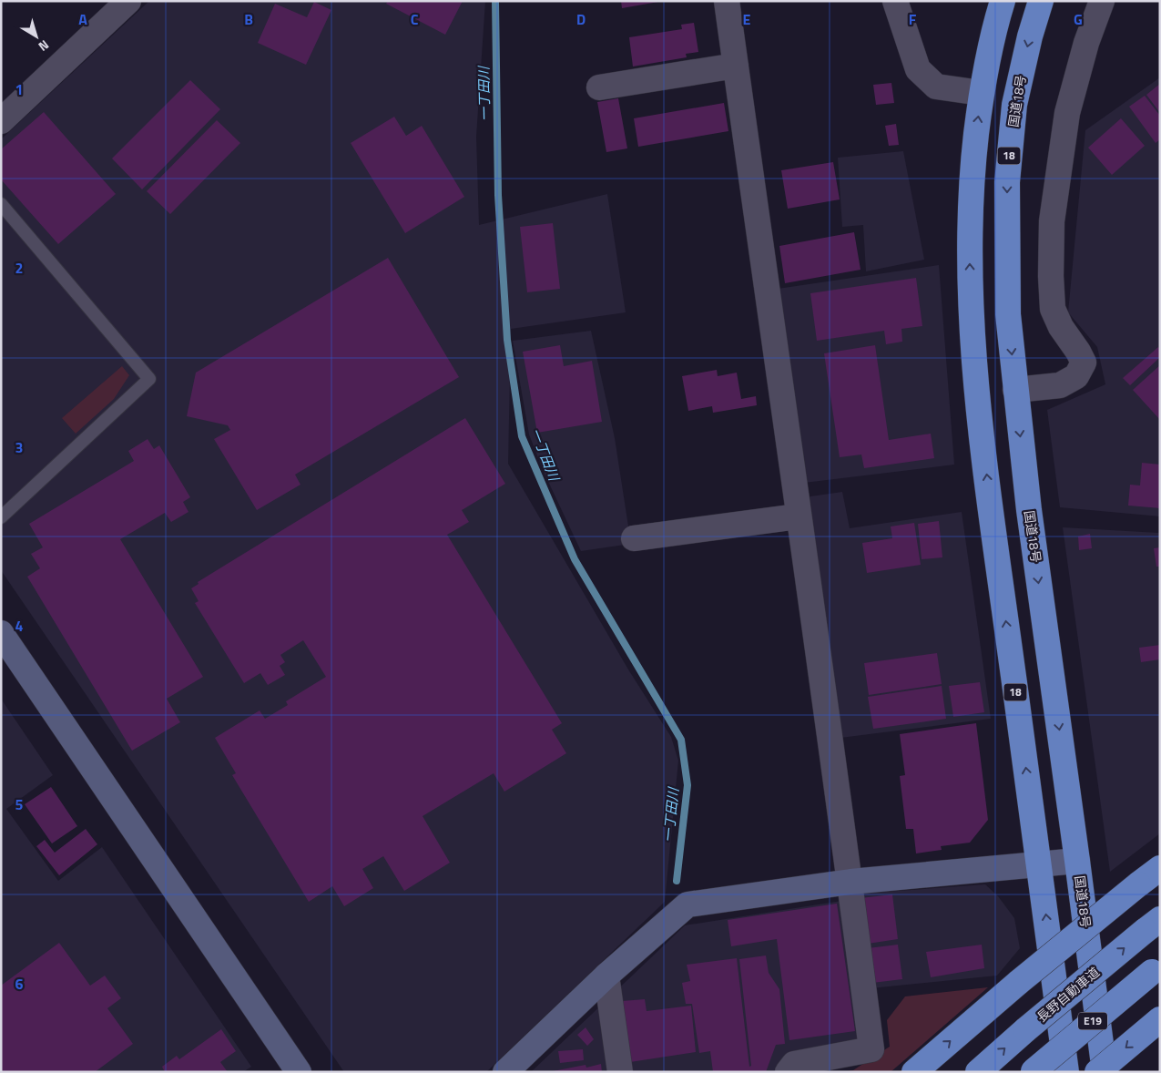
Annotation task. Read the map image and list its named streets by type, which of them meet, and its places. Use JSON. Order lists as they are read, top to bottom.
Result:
{
  "streets": {
    "highway": [
      "国道18号",
      "18",
      "長野自動車道",
      "E19"
    ]
  },
  "water": ["一丁田川"],
  "north": "bottom right",
  "grid": {
    "columns": [
      "A",
      "B",
      "C",
      "D",
      "E",
      "F",
      "G"
    ],
    "rows": [
      "1",
      "2",
      "3",
      "4",
      "5",
      "6"
    ]
  }
}
